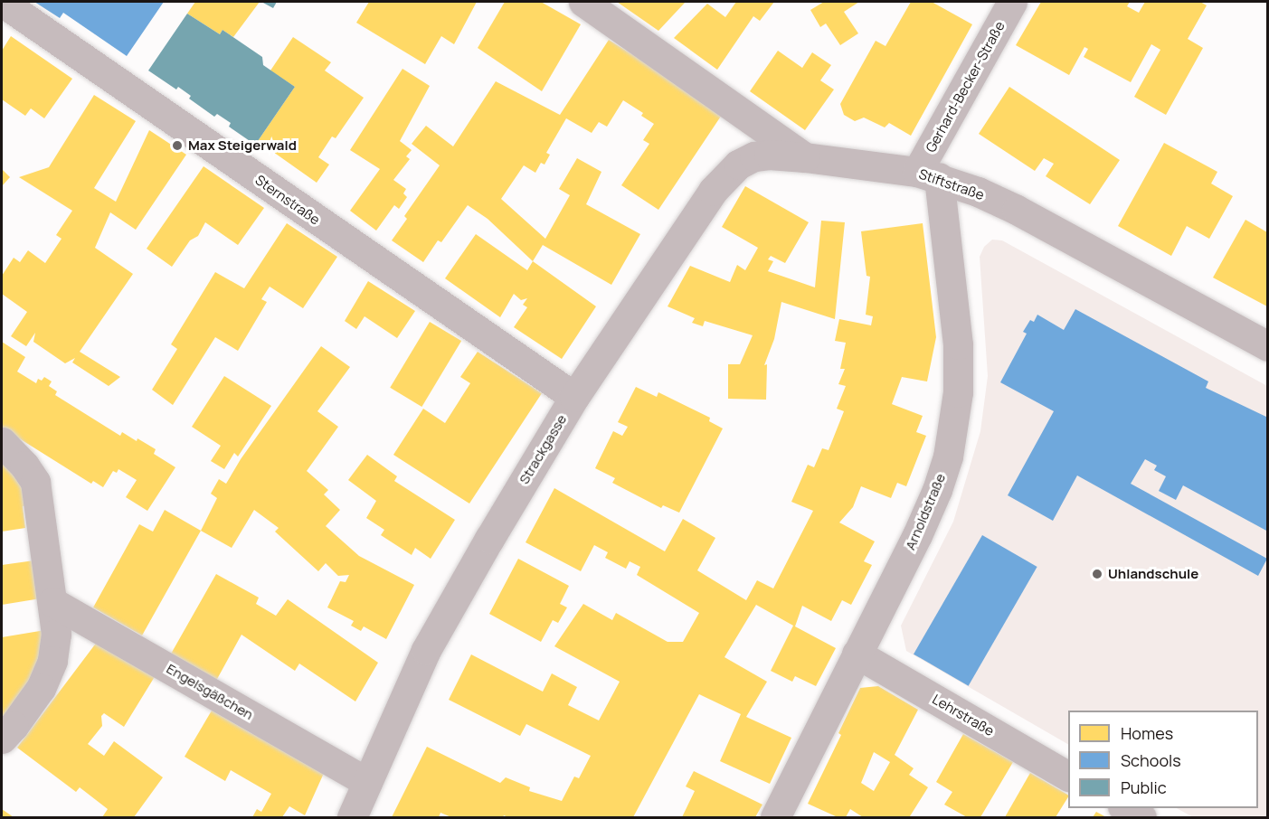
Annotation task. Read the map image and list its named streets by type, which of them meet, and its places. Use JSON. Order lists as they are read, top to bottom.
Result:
{
  "streets": {
    "street": [
      "Gerhard-Becker-Straße",
      "Stiftstraße",
      "Sternstraße",
      "Strackgasse",
      "Arnoldstraße",
      "Engelsgäßchen",
      "Lehrstraße"
    ]
  },
  "crossings": [
    ["Gerhard-Becker-Straße", "Stiftstraße"],
    ["Gerhard-Becker-Straße", "Arnoldstraße"],
    ["Stiftstraße", "Strackgasse"],
    ["Stiftstraße", "Arnoldstraße"],
    ["Sternstraße", "Strackgasse"],
    ["Strackgasse", "Engelsgäßchen"],
    ["Arnoldstraße", "Lehrstraße"]
  ],
  "places": ["Max Steigerwald", "Uhlandschule"],
  "legend": ["Homes", "Schools", "Public"]
}
